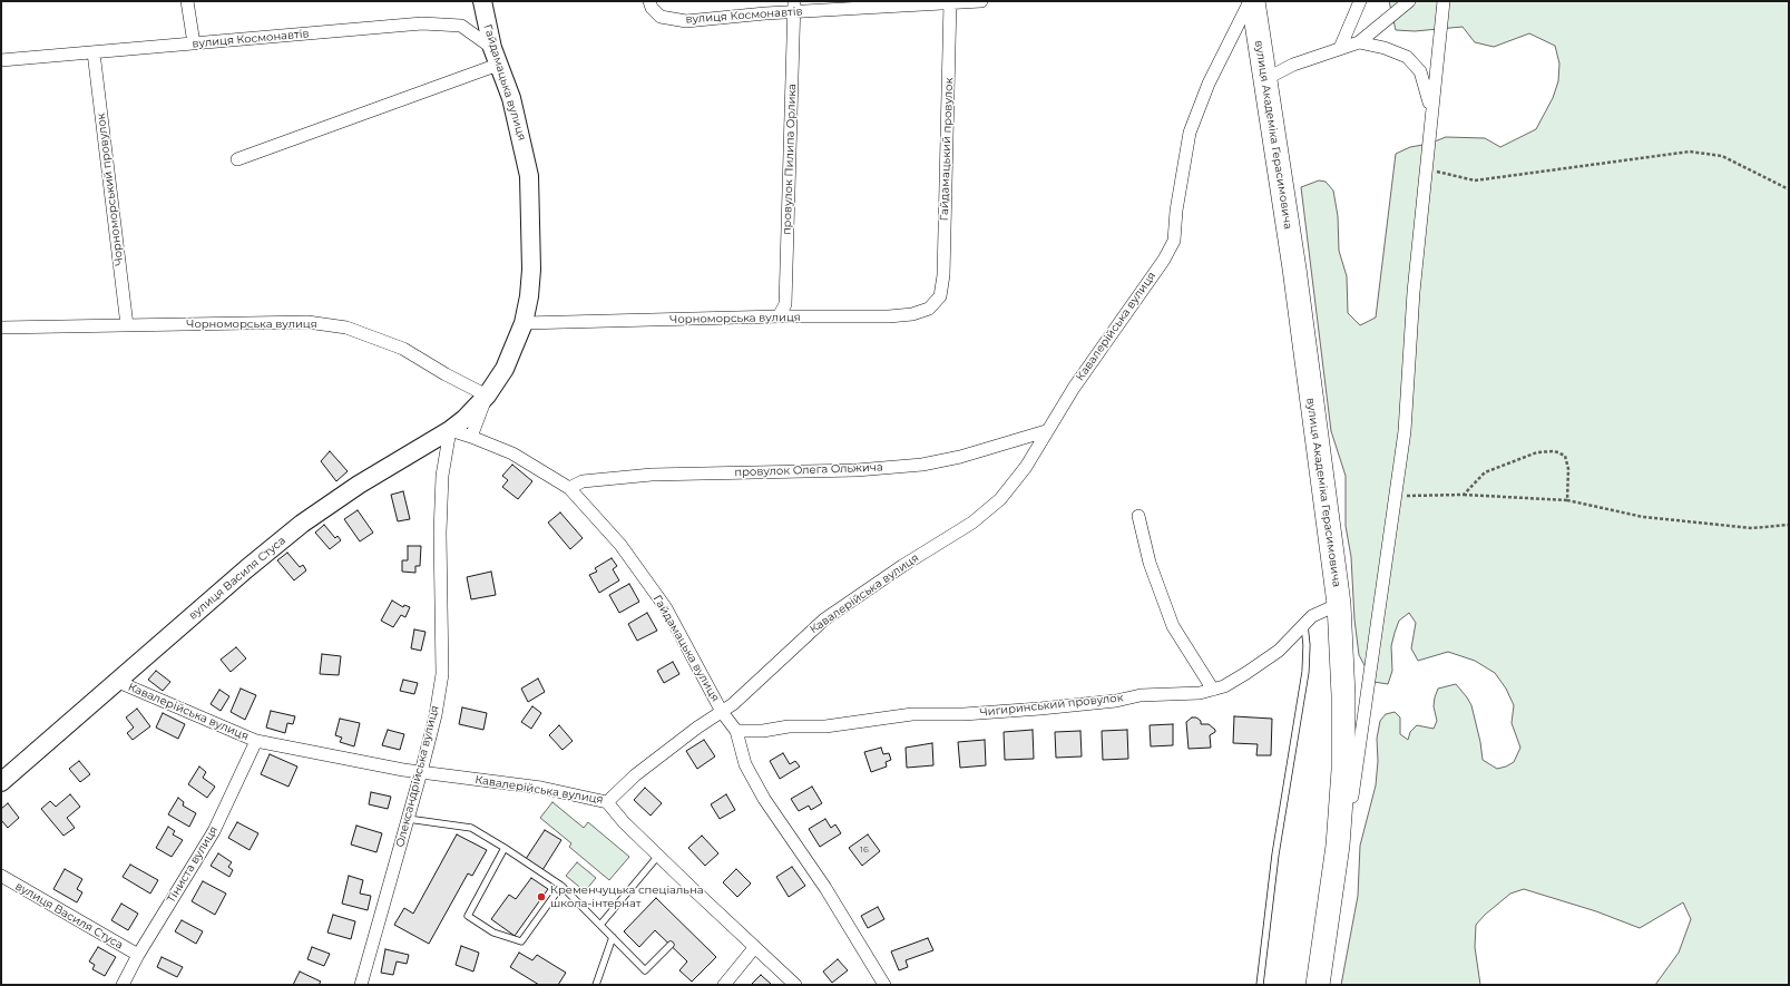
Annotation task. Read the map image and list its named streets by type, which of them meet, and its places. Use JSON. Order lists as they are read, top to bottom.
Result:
{
  "streets": {
    "highway": ["вулиця Академіка Герасимовича"],
    "main road": ["Гайдамацька вулиця", "вулиця Василя Стуса"],
    "street": [
      "вулиця Космонавтів",
      "Гайдамацький провулок",
      "провулок Пилипа Орлика",
      "Чорноморський провулок",
      "Чорноморська вулиця",
      "Кавалерійська вулиця",
      "провулок Олега Ольжича",
      "Чигиринський провулок",
      "Олександрійська вулиця",
      "Тіниста вулиця"
    ]
  },
  "crossings": [
    ["вулиця Космонавтів", "Гайдамацька вулиця"],
    ["вулиця Космонавтів", "Гайдамацький провулок"],
    ["вулиця Космонавтів", "провулок Пилипа Орлика"],
    ["вулиця Космонавтів", "Чорноморський провулок"],
    ["Гайдамацька вулиця", "Чорноморська вулиця"],
    ["Гайдамацька вулиця", "Кавалерійська вулиця"],
    ["Гайдамацька вулиця", "провулок Олега Ольжича"],
    ["Гайдамацька вулиця", "вулиця Василя Стуса"],
    ["Гайдамацька вулиця", "Чигиринський провулок"],
    ["вулиця Академіка Герасимовича", "Кавалерійська вулиця"],
    ["вулиця Академіка Герасимовича", "Чигиринський провулок"],
    ["Гайдамацький провулок", "Чорноморська вулиця"],
    ["провулок Пилипа Орлика", "Чорноморська вулиця"],
    ["Чорноморський провулок", "Чорноморська вулиця"],
    ["Чорноморська вулиця", "вулиця Василя Стуса"],
    ["Кавалерійська вулиця", "провулок Олега Ольжича"],
    ["Кавалерійська вулиця", "вулиця Василя Стуса"],
    ["Кавалерійська вулиця", "Олександрійська вулиця"],
    ["Кавалерійська вулиця", "Тіниста вулиця"],
    ["вулиця Василя Стуса", "Олександрійська вулиця"],
    ["вулиця Василя Стуса", "Тіниста вулиця"]
  ],
  "places": ["Кременчуцька спеціальна школа-інтернат"],
  "house_numbers": ["16"]
}
